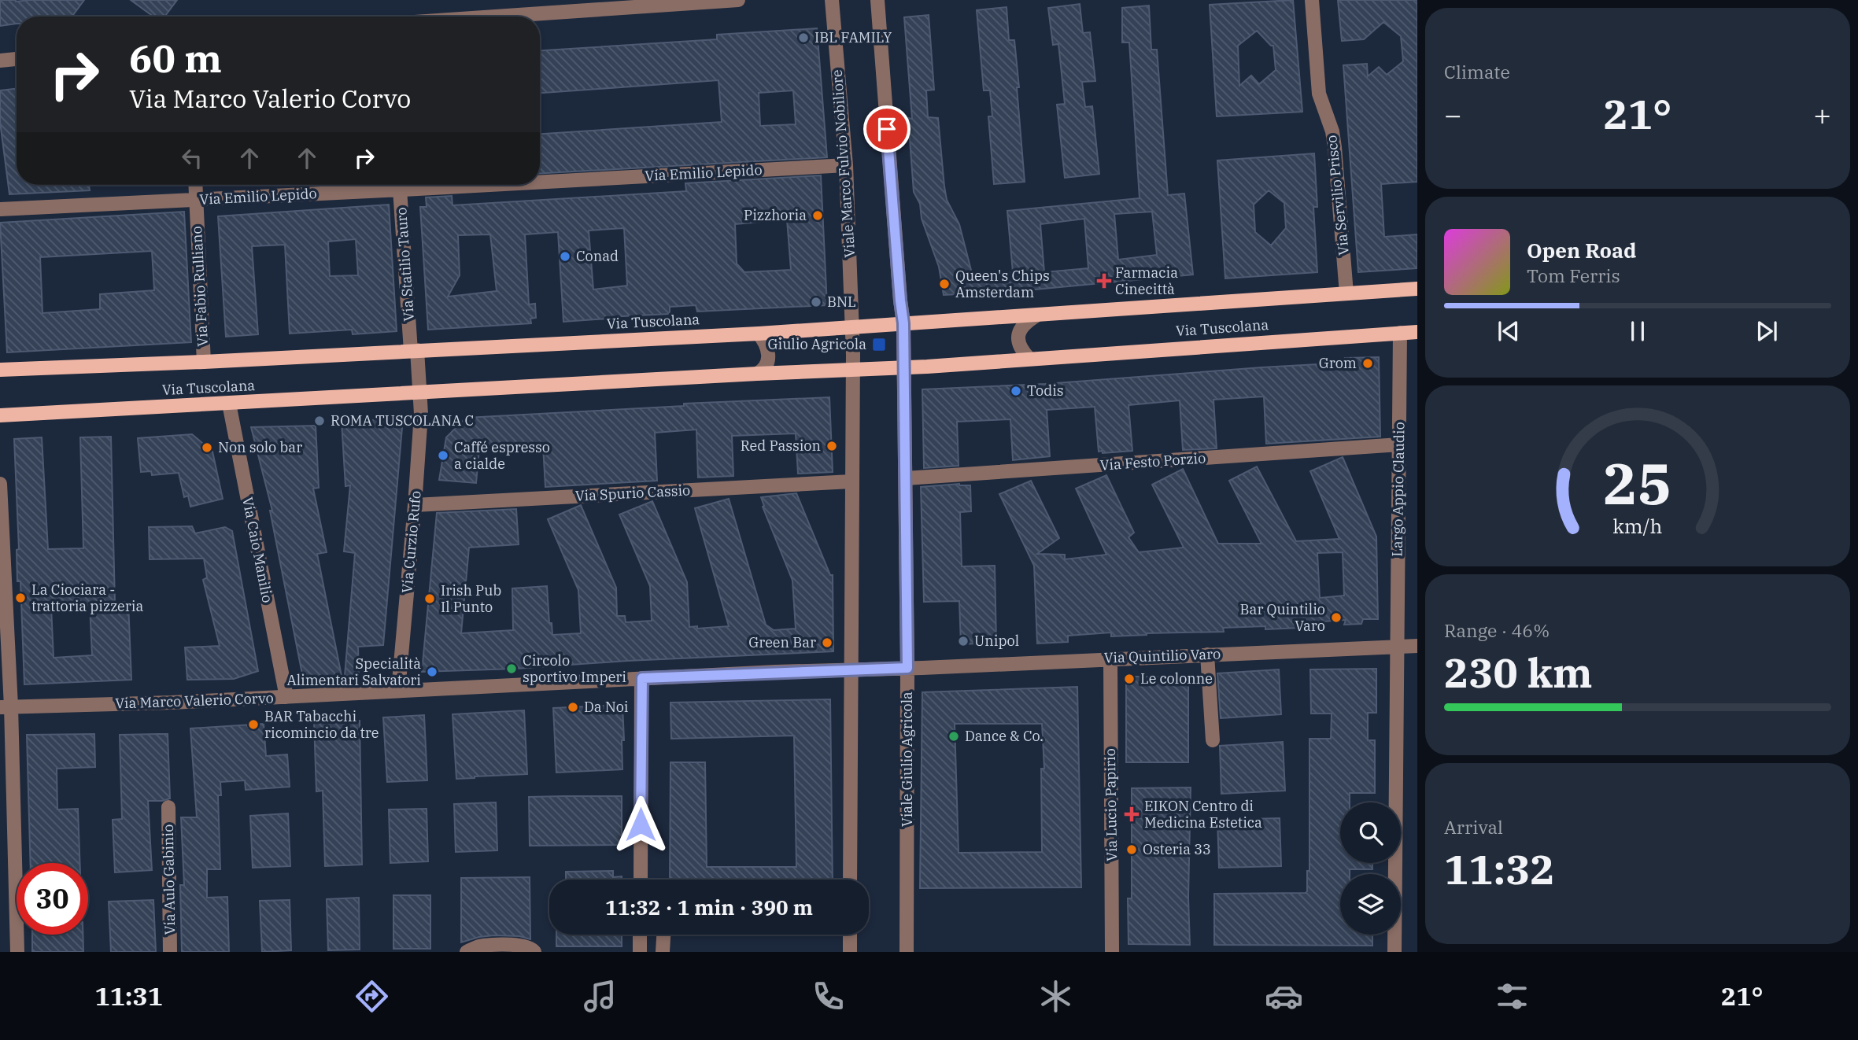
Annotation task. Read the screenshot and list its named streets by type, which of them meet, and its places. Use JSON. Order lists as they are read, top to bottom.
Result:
{
  "streets": {
    "main road": ["Via Tuscolana"],
    "street": [
      "Viale Marco Fulvio Nobiliore",
      "Via Emilio Lepido",
      "Via Servilio Prisco",
      "Via Statilio Tauro",
      "Via Fabio Rulliano",
      "Via Festo Porzio",
      "Largo Appio Claudio",
      "Via Spurio Cassio",
      "Via Curzio Rufo",
      "Via Caio Manilio",
      "Via Quintilio Varo",
      "Via Marco Valerio Corvo",
      "Viale Giulio Agricola",
      "Via Lucio Papirio",
      "Via Aulo Gabinio"
    ]
  },
  "crossings": [
    ["Viale Marco Fulvio Nobiliore", "Via Emilio Lepido"],
    ["Viale Marco Fulvio Nobiliore", "Via Tuscolana"],
    ["Via Emilio Lepido", "Via Fabio Rulliano"],
    ["Via Servilio Prisco", "Via Tuscolana"],
    ["Via Statilio Tauro", "Via Tuscolana"],
    ["Via Fabio Rulliano", "Via Tuscolana"],
    ["Via Tuscolana", "Largo Appio Claudio"],
    ["Via Tuscolana", "Via Curzio Rufo"],
    ["Via Tuscolana", "Via Caio Manilio"],
    ["Via Tuscolana", "Viale Giulio Agricola"],
    ["Via Festo Porzio", "Largo Appio Claudio"],
    ["Via Festo Porzio", "Viale Giulio Agricola"],
    ["Largo Appio Claudio", "Via Quintilio Varo"],
    ["Via Spurio Cassio", "Via Curzio Rufo"],
    ["Via Curzio Rufo", "Via Marco Valerio Corvo"],
    ["Via Caio Manilio", "Via Marco Valerio Corvo"],
    ["Via Quintilio Varo", "Via Marco Valerio Corvo"],
    ["Via Quintilio Varo", "Viale Giulio Agricola"],
    ["Via Quintilio Varo", "Via Lucio Papirio"]
  ],
  "places": {
    "other": [
      "IBL FAMILY",
      "Pizzhoria",
      "Conad",
      "Queen's Chips Amsterdam",
      "BNL",
      "Grom",
      "Todis",
      "ROMA TUSCOLANA C",
      "Red Passion",
      "Non solo bar",
      "Caffé espresso a cialde",
      "La Ciociara - trattoria pizzeria",
      "Irish Pub Il Punto",
      "Bar Quintilio Varo",
      "Unipol",
      "Green Bar",
      "Circolo sportivo Imperi",
      "Specialità Alimentari Salvatori",
      "Le colonne",
      "Da Noi",
      "BAR Tabacchi ricomincio da tre",
      "Dance & Co.",
      "Osteria 33"
    ],
    "health": ["Farmacia Cinecittà", "EIKON Centro di Medicina Estetica"],
    "transit": ["Giulio Agricola"]
  },
  "page": {
    "tile": [
      "Climate",
      ["Range · 46%", "230 km"],
      ["Arrival", "11:32"]
    ],
    "turn": ["60 m", "Via Marco Valerio Corvo"],
    "heat": ["−", "21°", "+"],
    "song": ["Open Road", "Tom Ferris"],
    "limit": "30",
    "trip": "11:32 · 1 min · 390 m",
    "tabs": ["11:31", "21°"],
    "gauge": ["25", "km/h"]
  }
}
